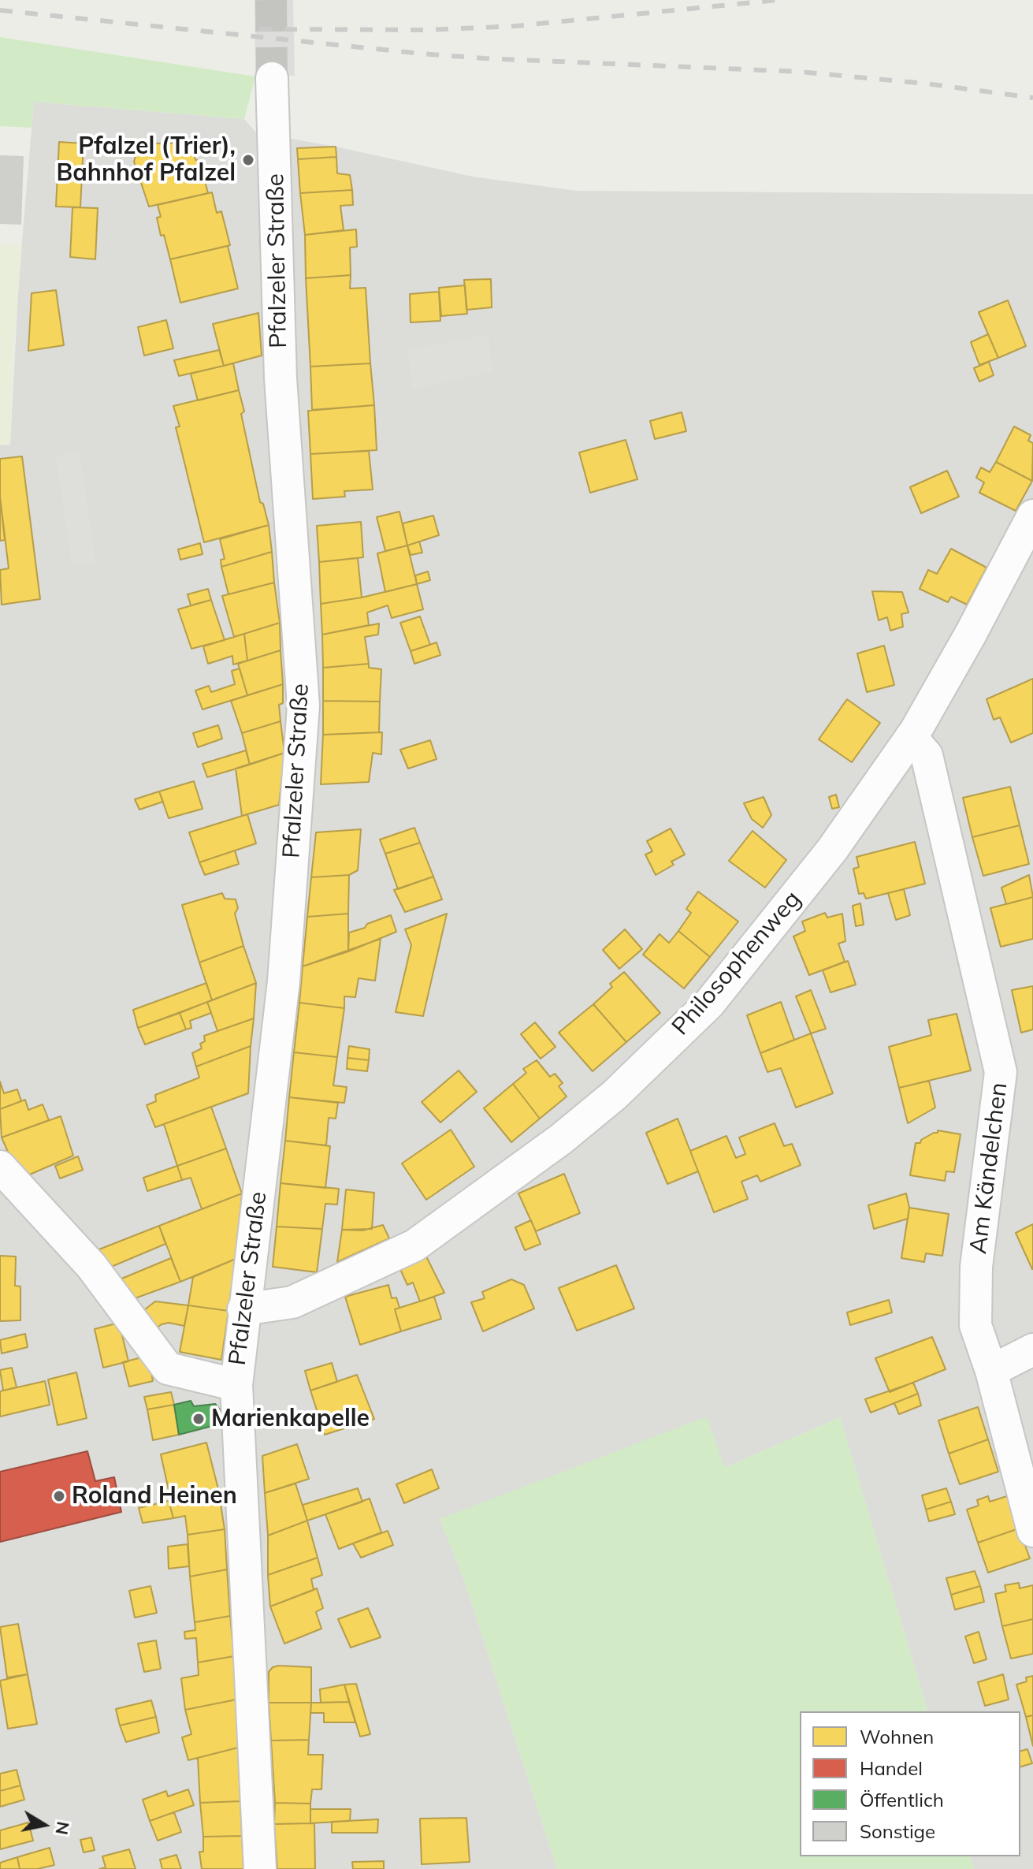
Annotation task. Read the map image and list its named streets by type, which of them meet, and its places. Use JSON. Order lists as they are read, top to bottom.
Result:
{
  "streets": {
    "street": ["Pfalzeler Straße", "Philosophenweg", "Am Kändelchen"]
  },
  "crossings": [
    ["Pfalzeler Straße", "Philosophenweg"],
    ["Philosophenweg", "Am Kändelchen"]
  ],
  "places": ["Pfalzel (Trier), Bahnhof Pfalzel", "Marienkapelle", "Roland Heinen"],
  "legend": [
    "Wohnen",
    "Handel",
    "Öffentlich",
    "Sonstige"
  ],
  "north": "right"
}
